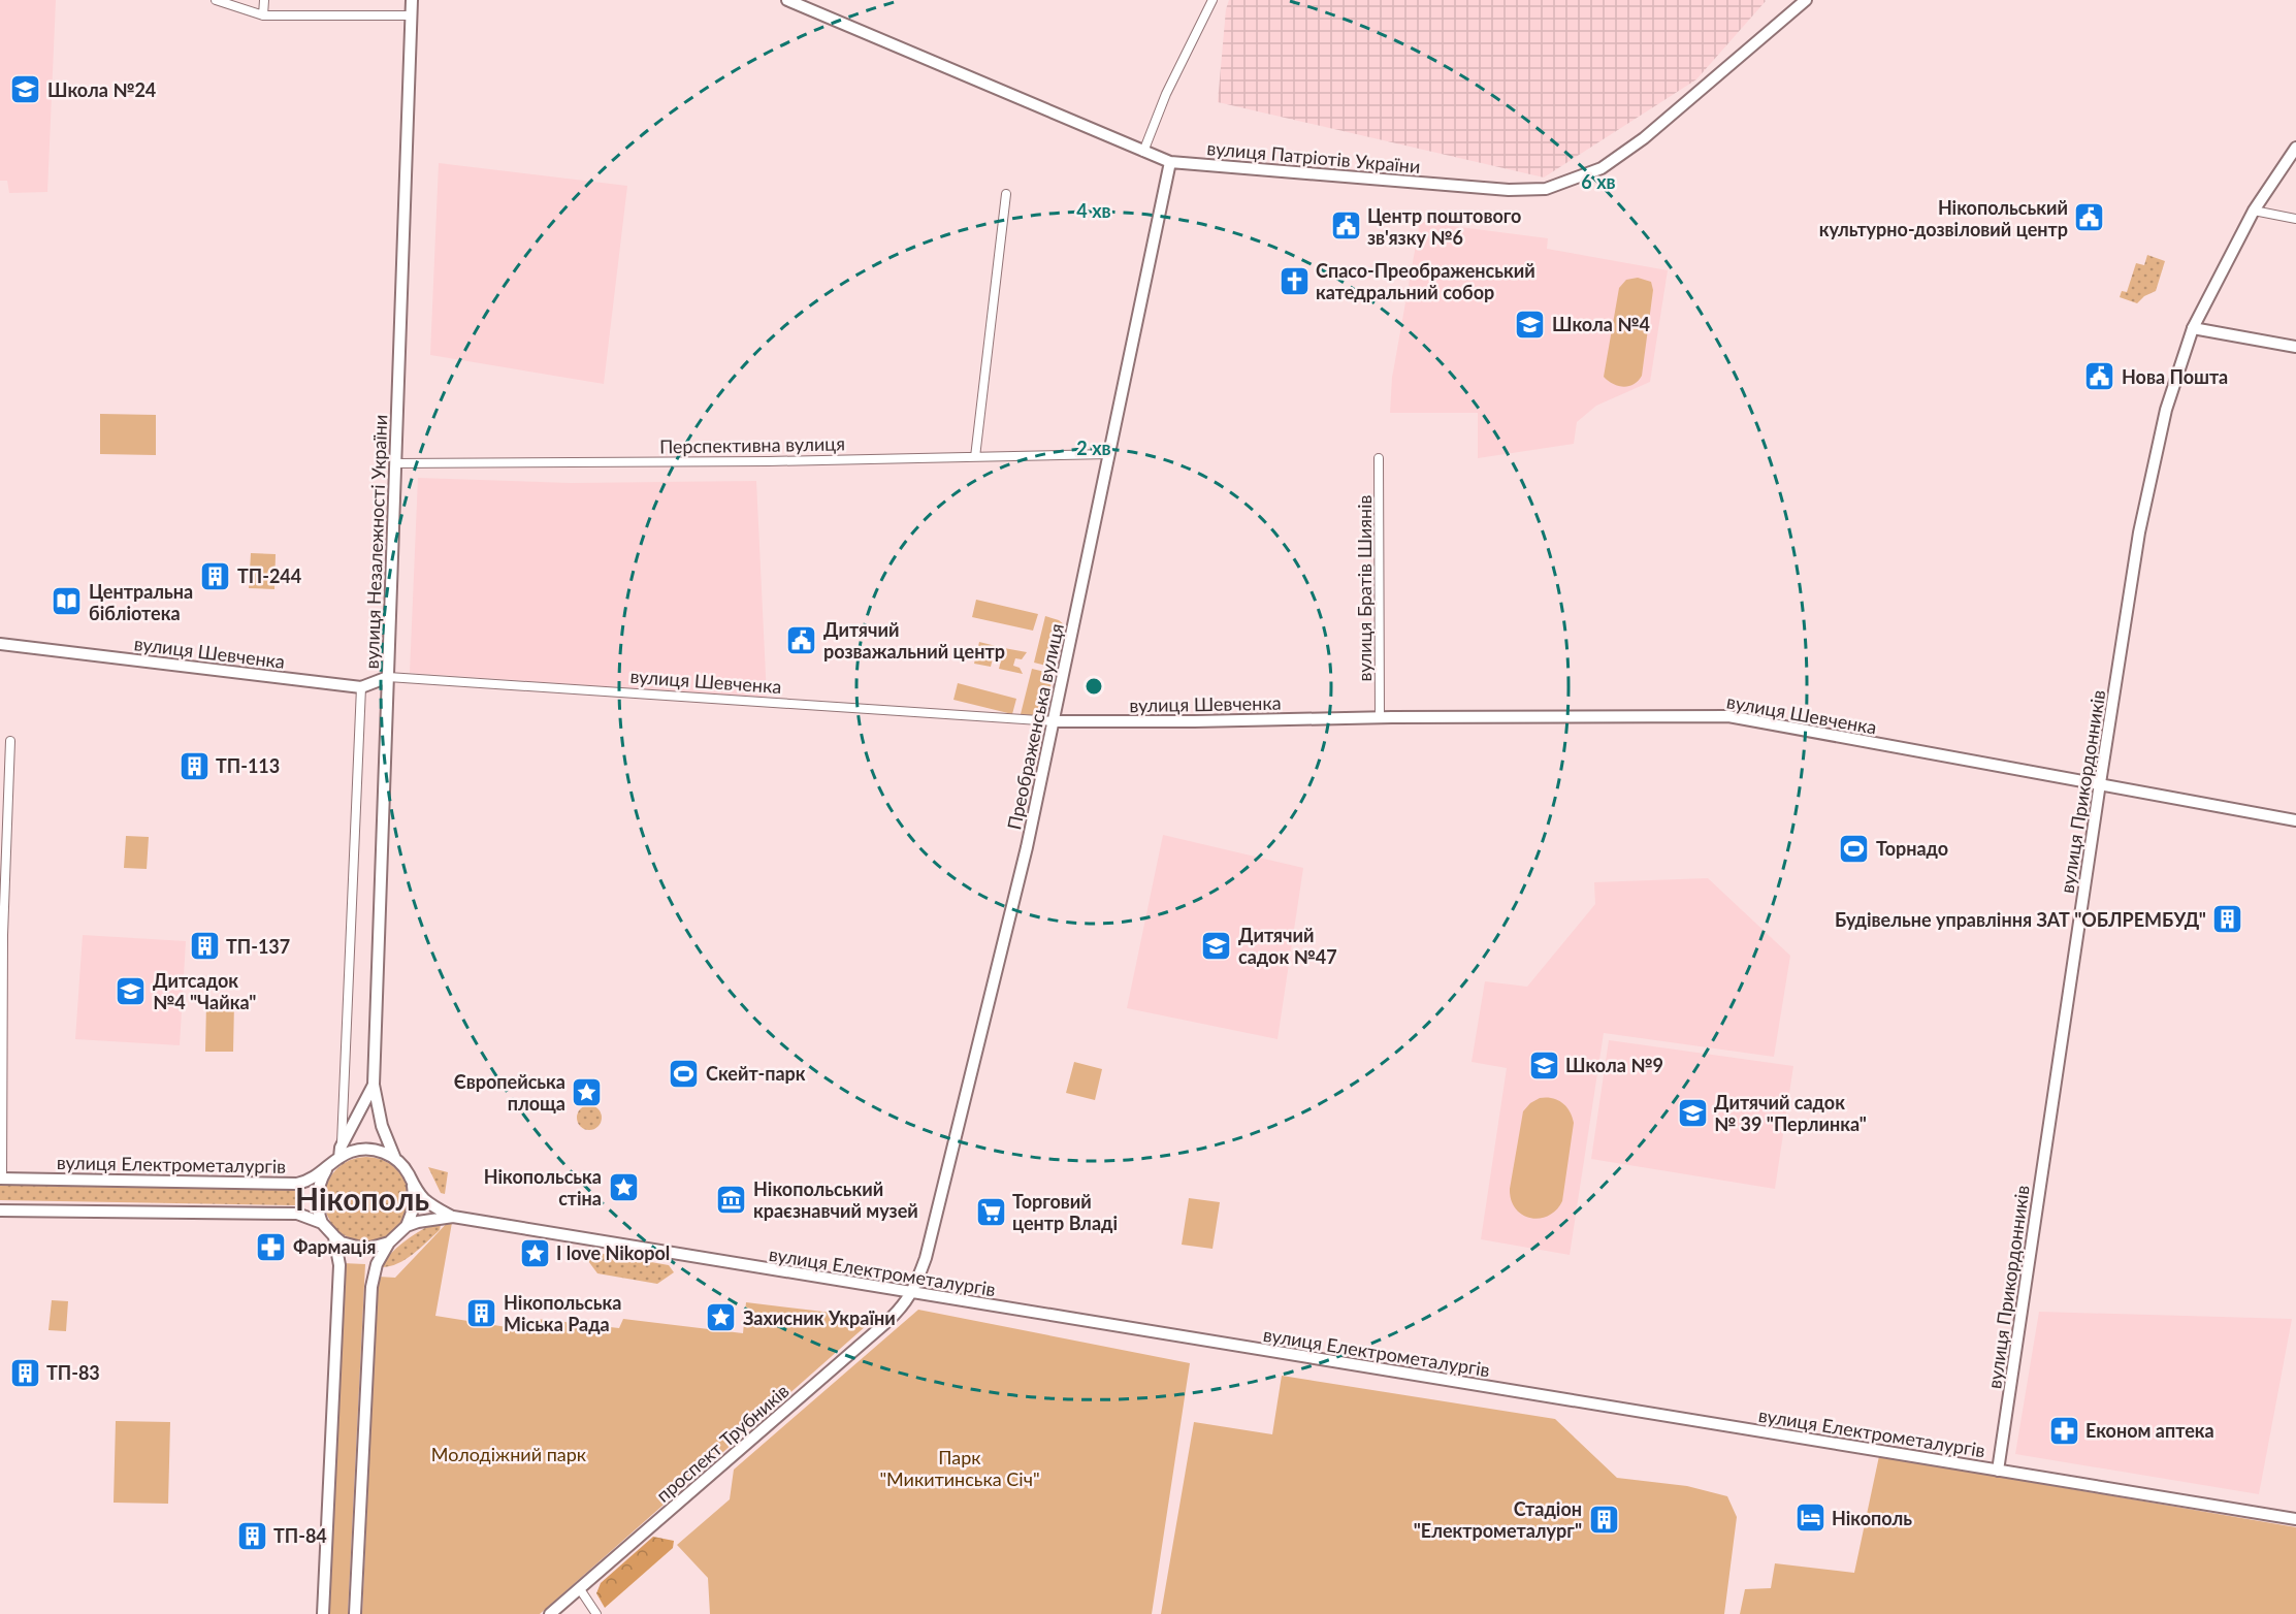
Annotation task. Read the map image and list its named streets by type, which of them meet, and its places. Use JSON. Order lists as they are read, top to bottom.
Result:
{
  "streets": {
    "main road": [
      "вулиця Патріотів України",
      "вулиця Незалежності України",
      "вулиця Шевченка",
      "Преображенська вулиця",
      "вулиця Прикордонників",
      "вулиця Електрометалургів",
      "проспект Трубників"
    ],
    "street": ["Перспективна вулиця", "вулиця Братів Шиянів"]
  },
  "crossings": [
    ["вулиця Патріотів України", "Преображенська вулиця"],
    ["Перспективна вулиця", "вулиця Незалежності України"],
    ["Перспективна вулиця", "Преображенська вулиця"],
    ["вулиця Незалежності України", "вулиця Шевченка"],
    ["вулиця Братів Шиянів", "вулиця Шевченка"],
    ["вулиця Шевченка", "Преображенська вулиця"],
    ["вулиця Шевченка", "вулиця Прикордонників"],
    ["Преображенська вулиця", "вулиця Електрометалургів"],
    ["Преображенська вулиця", "проспект Трубників"],
    ["вулиця Прикордонників", "вулиця Електрометалургів"],
    ["вулиця Електрометалургів", "проспект Трубників"]
  ],
  "districts": ["Нікополь"],
  "parks": ["Молодіжний парк", "Парк \"Микитинська Січ\""],
  "places": {
    "school or university": [
      "Школа №24",
      "Школа №4",
      "Дитячий садок №47",
      "Дитсадок №4 \"Чайка\"",
      "Школа №9",
      "Дитячий садок № 39 \"Перлинка\""
    ],
    "public building": [
      "Нікопольський культурно-дозвіловий центр",
      "Центр поштового зв'язку №6",
      "Нова Пошта",
      "Дитячий розважальний центр"
    ],
    "church": ["Спасо-Преображенський катедральний собор"],
    "building": [
      "ТП-244",
      "ТП-113",
      "Будівельне управління ЗАТ \"ОБЛРЕМБУД\"",
      "ТП-137",
      "Нiкопольська Міська Рада",
      "ТП-83",
      "Стадіон \"Електрометалург\"",
      "ТП-84"
    ],
    "library": ["Центральна бібліотека"],
    "sports": ["Торнадо", "Скейт-парк"],
    "place": [
      "Європейська площа",
      "Нікопольська стіна",
      "I love Nikopol",
      "Захисник України"
    ],
    "museum": ["Нiкопольський краєзнавчий музей"],
    "supermarket": ["Торговий центр Владі"],
    "pharmacy": ["Фармація", "Економ аптека"],
    "hotel": ["Нікополь"]
  },
  "rings": ["6 хв", "4 хв", "2 хв"]
}
